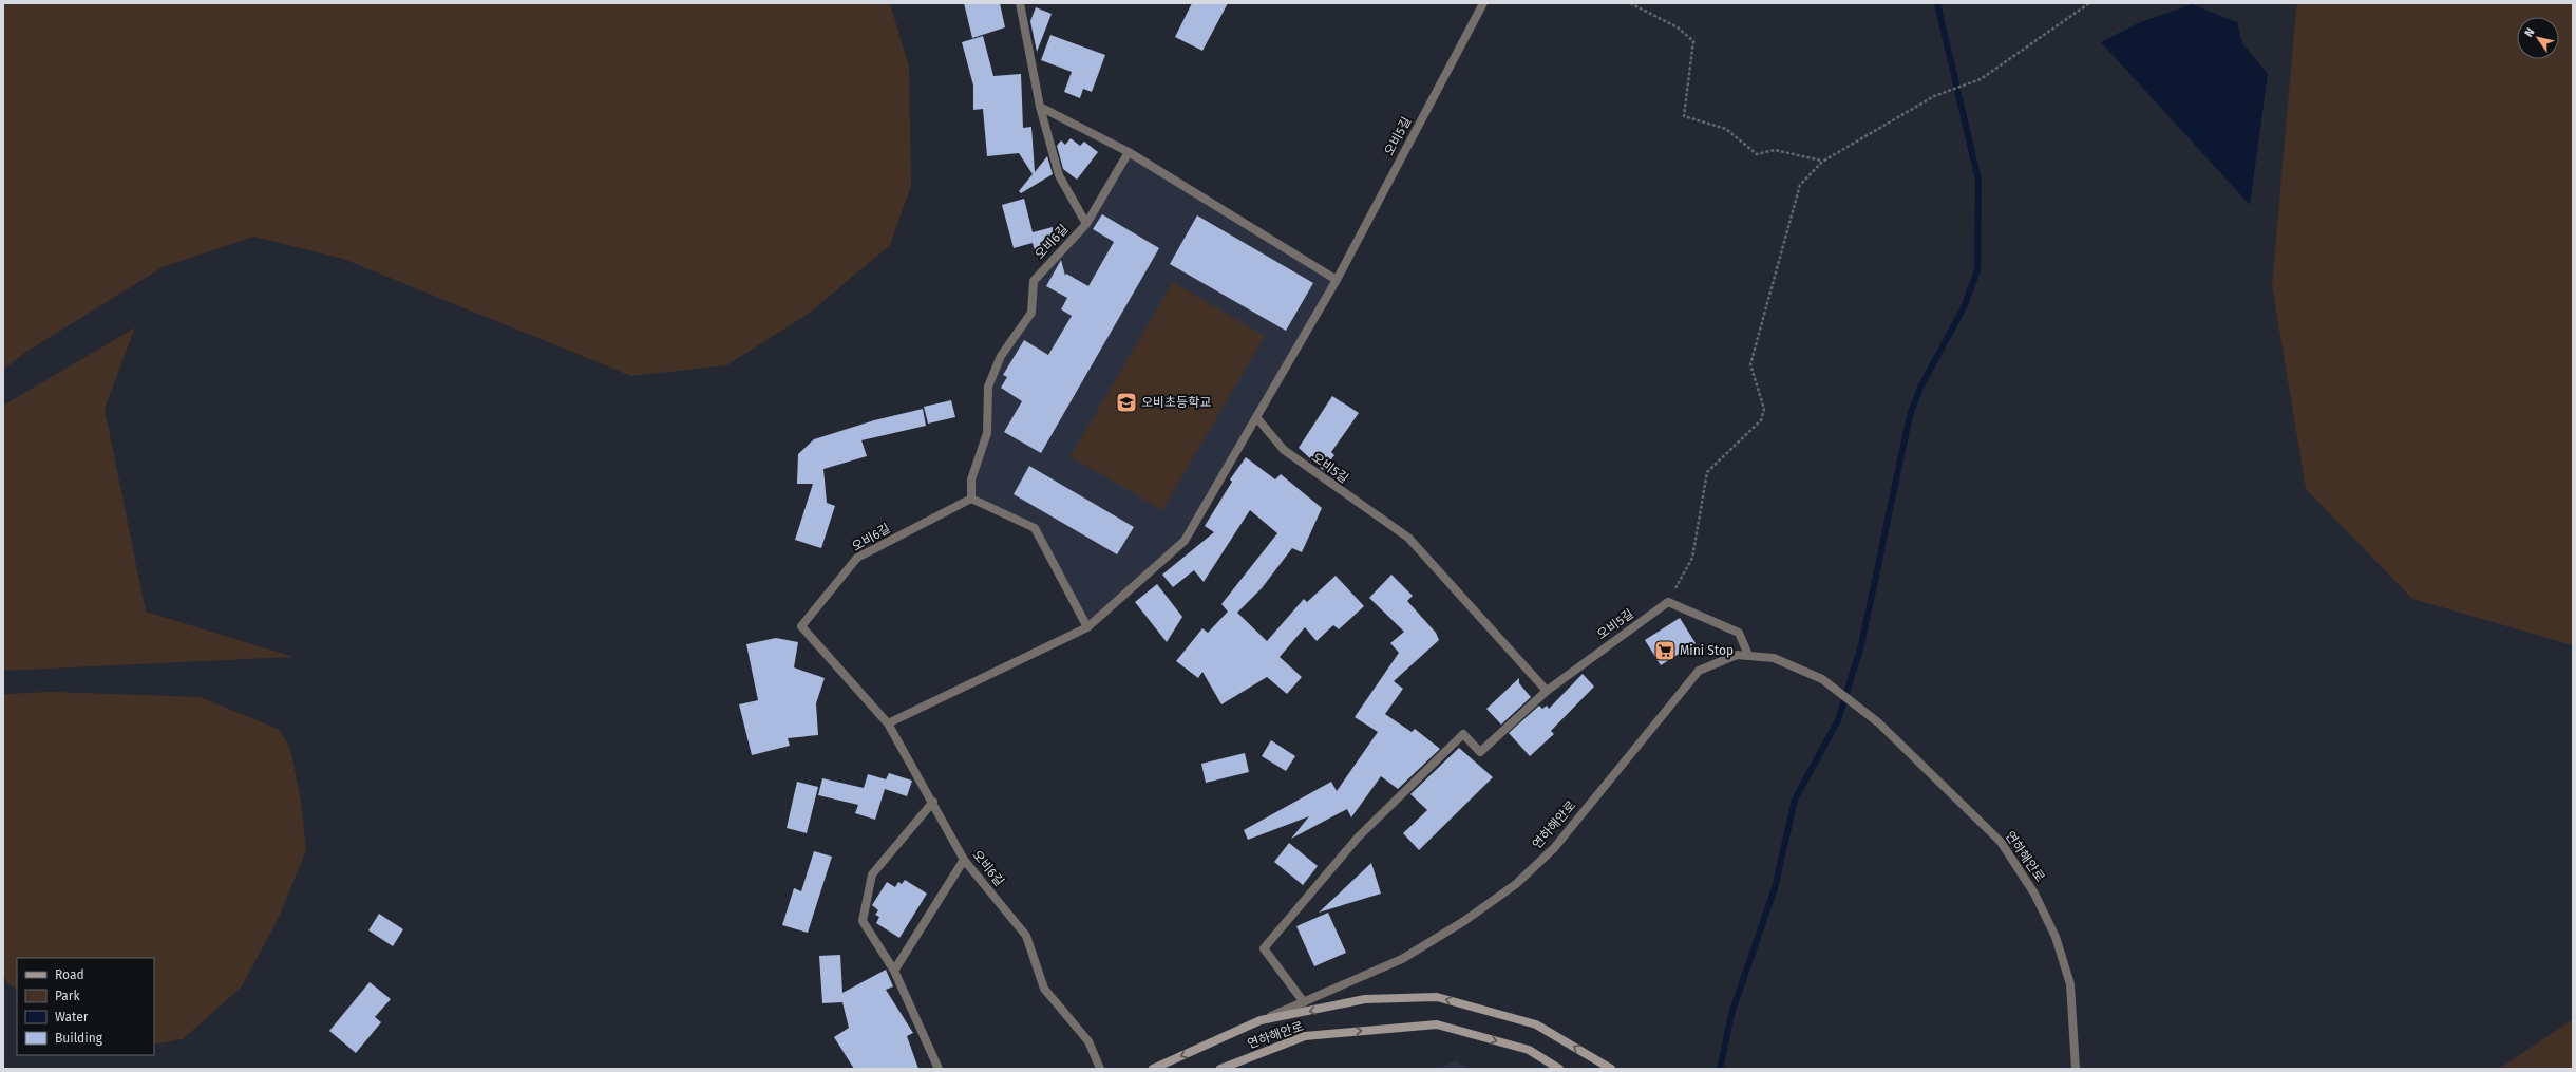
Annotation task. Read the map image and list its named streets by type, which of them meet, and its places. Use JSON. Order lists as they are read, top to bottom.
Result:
{
  "streets": {
    "street": ["오비5길", "오비6길", "연하해안로"]
  },
  "places": {
    "school or university": ["오비초등학교"],
    "supermarket": ["Mini Stop"]
  },
  "legend": [
    "Road",
    "Park",
    "Water",
    "Building"
  ],
  "north": "top left"
}
